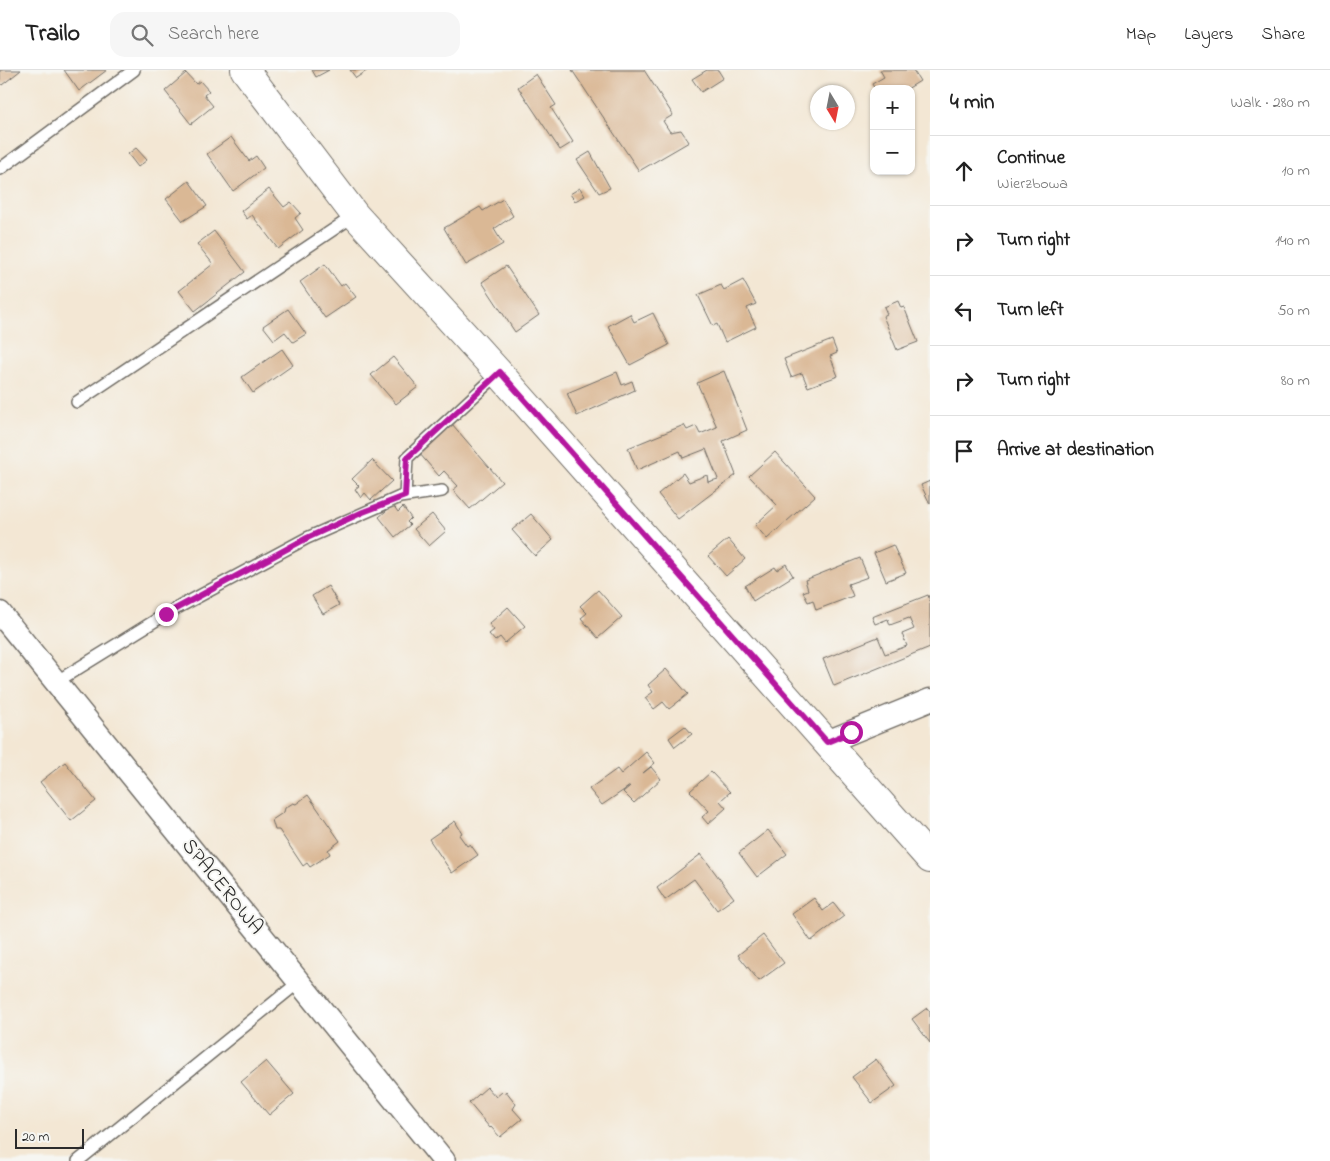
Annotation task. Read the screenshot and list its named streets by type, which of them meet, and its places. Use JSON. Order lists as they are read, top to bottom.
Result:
{
  "streets": {
    "street": ["SPACEROWA"]
  },
  "scale_bar": "20 m",
  "north": "bottom",
  "page": {
    "header": "Trailo",
    "search": "Search here",
    "nav": ["Map", "Layers", "Share"],
    "heading": ["4 min", "Walk · 280 m"],
    "map_buttons": ["+", "−"],
    "list": [
      ["Continue", "Wierzbowa", "10 m"],
      ["Turn right", "140 m"],
      ["Turn left", "50 m"],
      ["Turn right", "80 m"],
      "Arrive at destination"
    ],
    "scale": "20 m"
  }
}
